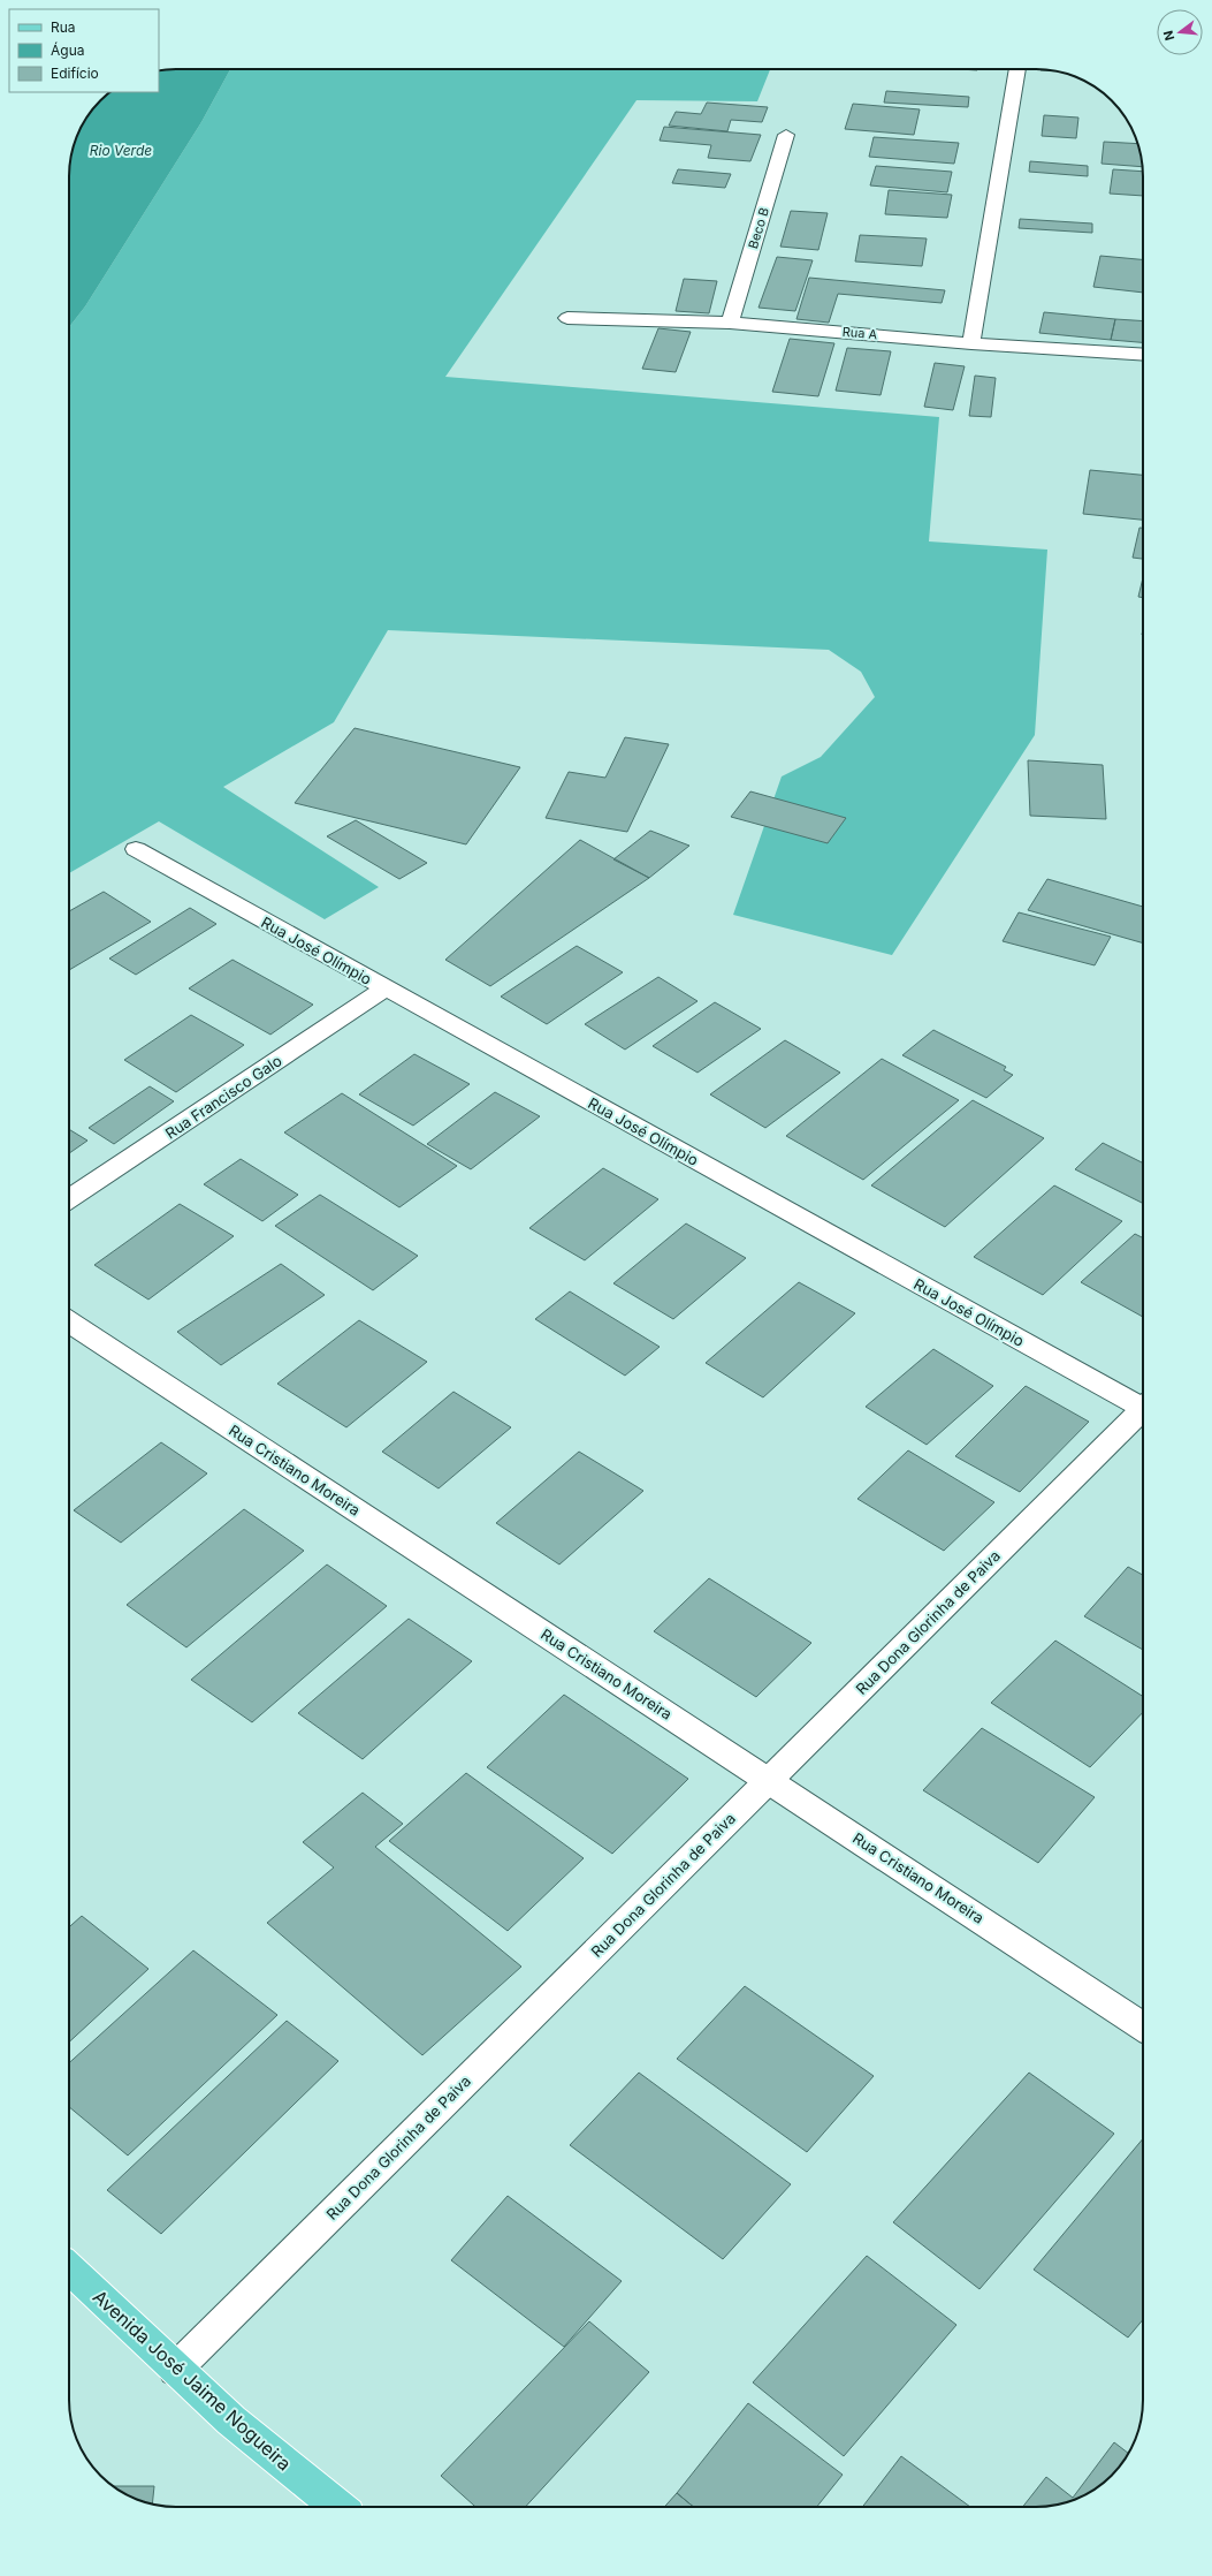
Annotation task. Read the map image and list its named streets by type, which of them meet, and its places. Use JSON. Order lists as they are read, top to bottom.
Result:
{
  "streets": {
    "main road": ["Avenida José Jaime Nogueira"],
    "street": [
      "Beco B",
      "Rua A",
      "Rua José Olímpio",
      "Rua Francisco Galo",
      "Rua Cristiano Moreira",
      "Rua Dona Glorinha de Paiva"
    ]
  },
  "crossings": [
    ["Beco B", "Rua A"],
    ["Rua José Olímpio", "Rua Francisco Galo"],
    ["Rua Cristiano Moreira", "Rua Dona Glorinha de Paiva"],
    ["Rua Dona Glorinha de Paiva", "Avenida José Jaime Nogueira"]
  ],
  "water": ["Rio Verde"],
  "legend": ["Rua", "Água", "Edifício"],
  "north": "left"
}
